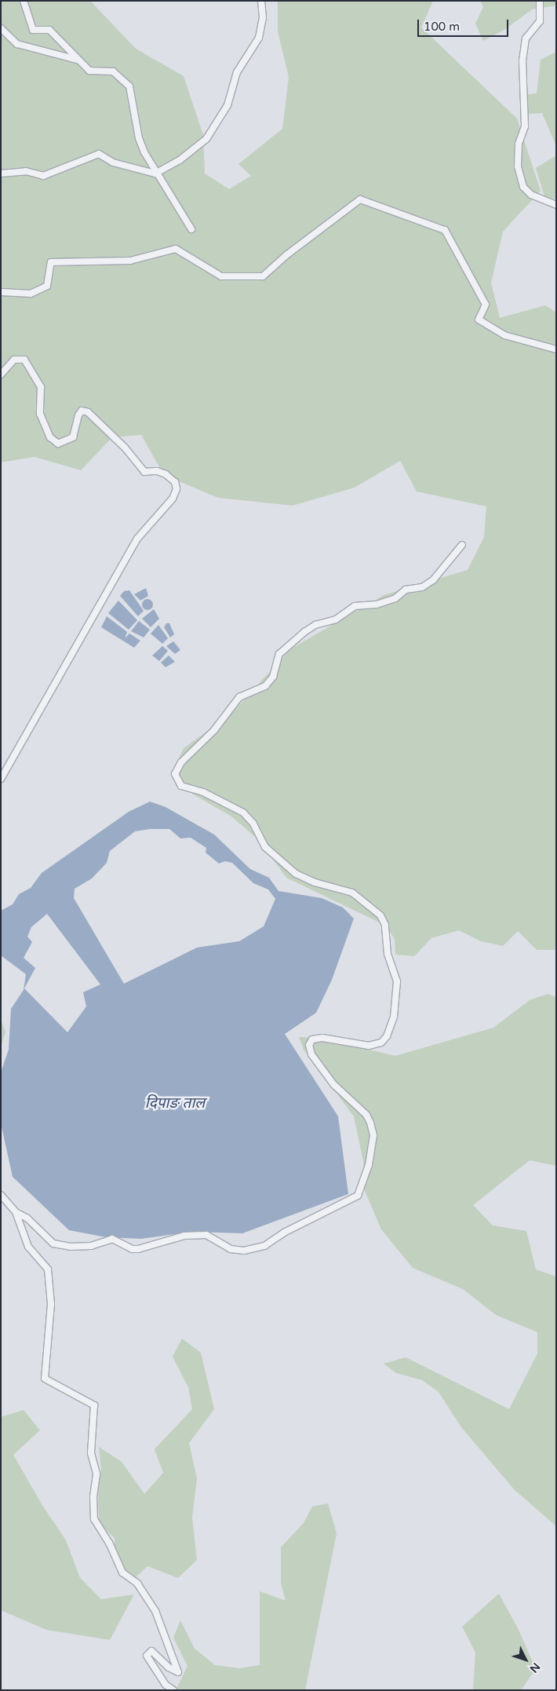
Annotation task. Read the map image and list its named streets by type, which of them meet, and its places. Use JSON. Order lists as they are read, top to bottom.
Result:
{
  "water": ["दिपाङ ताल"],
  "scale_bar": "100 m",
  "north": "bottom right"
}
